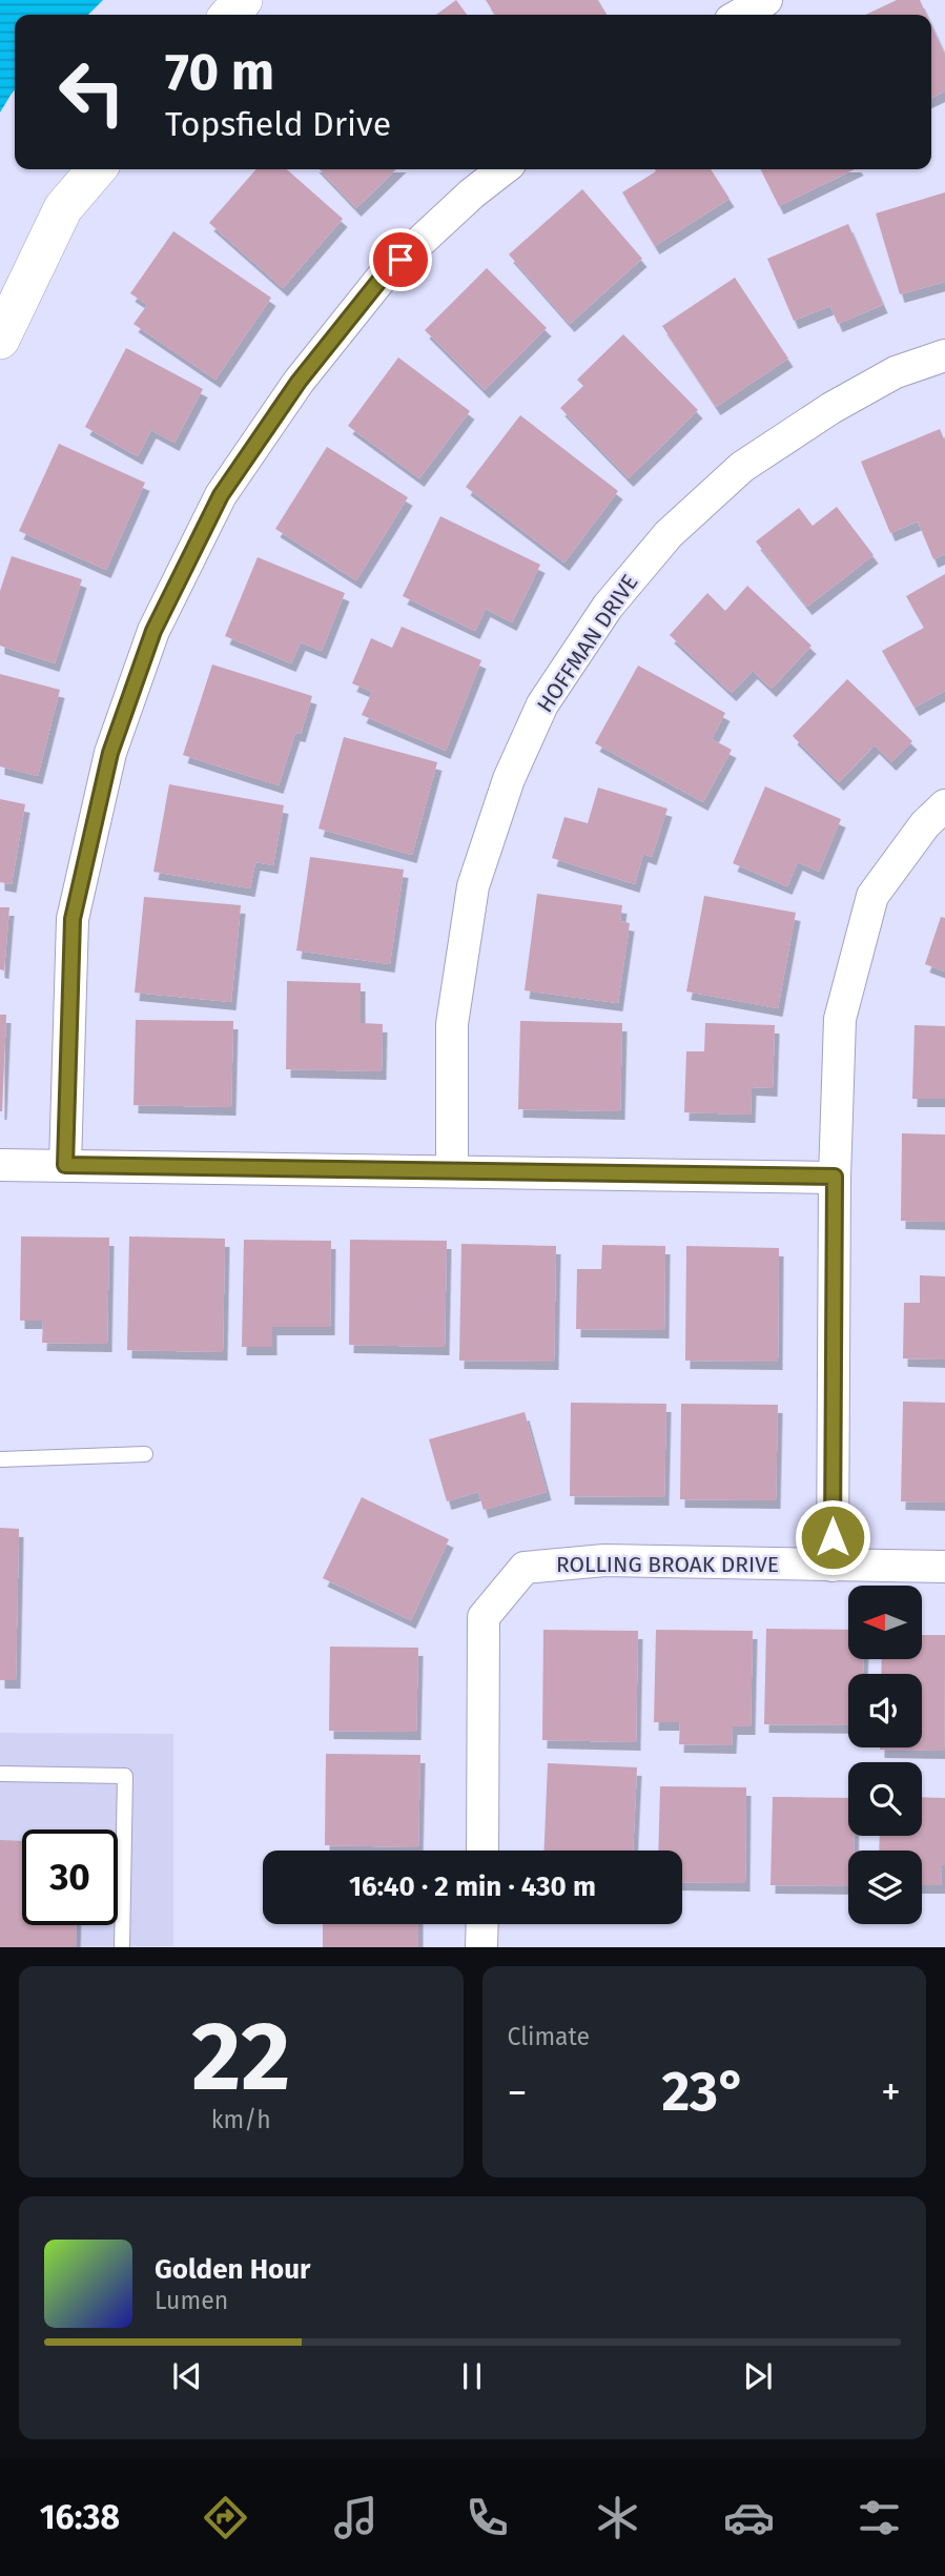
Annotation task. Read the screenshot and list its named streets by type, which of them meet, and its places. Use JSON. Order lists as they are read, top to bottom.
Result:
{
  "streets": {
    "street": ["HOFFMAN DRIVE", "ROLLING BROAK DRIVE"]
  },
  "north": "left",
  "page": {
    "turn": ["70 m", "Topsfield Drive"],
    "limit": "30",
    "trip": "16:40 · 2 min · 430 m",
    "tile": [
      ["22", "km/h"],
      "Climate"
    ],
    "heat": ["−", "23°", "+"],
    "song": ["Golden Hour", "Lumen"],
    "tabs": "16:38"
  }
}
